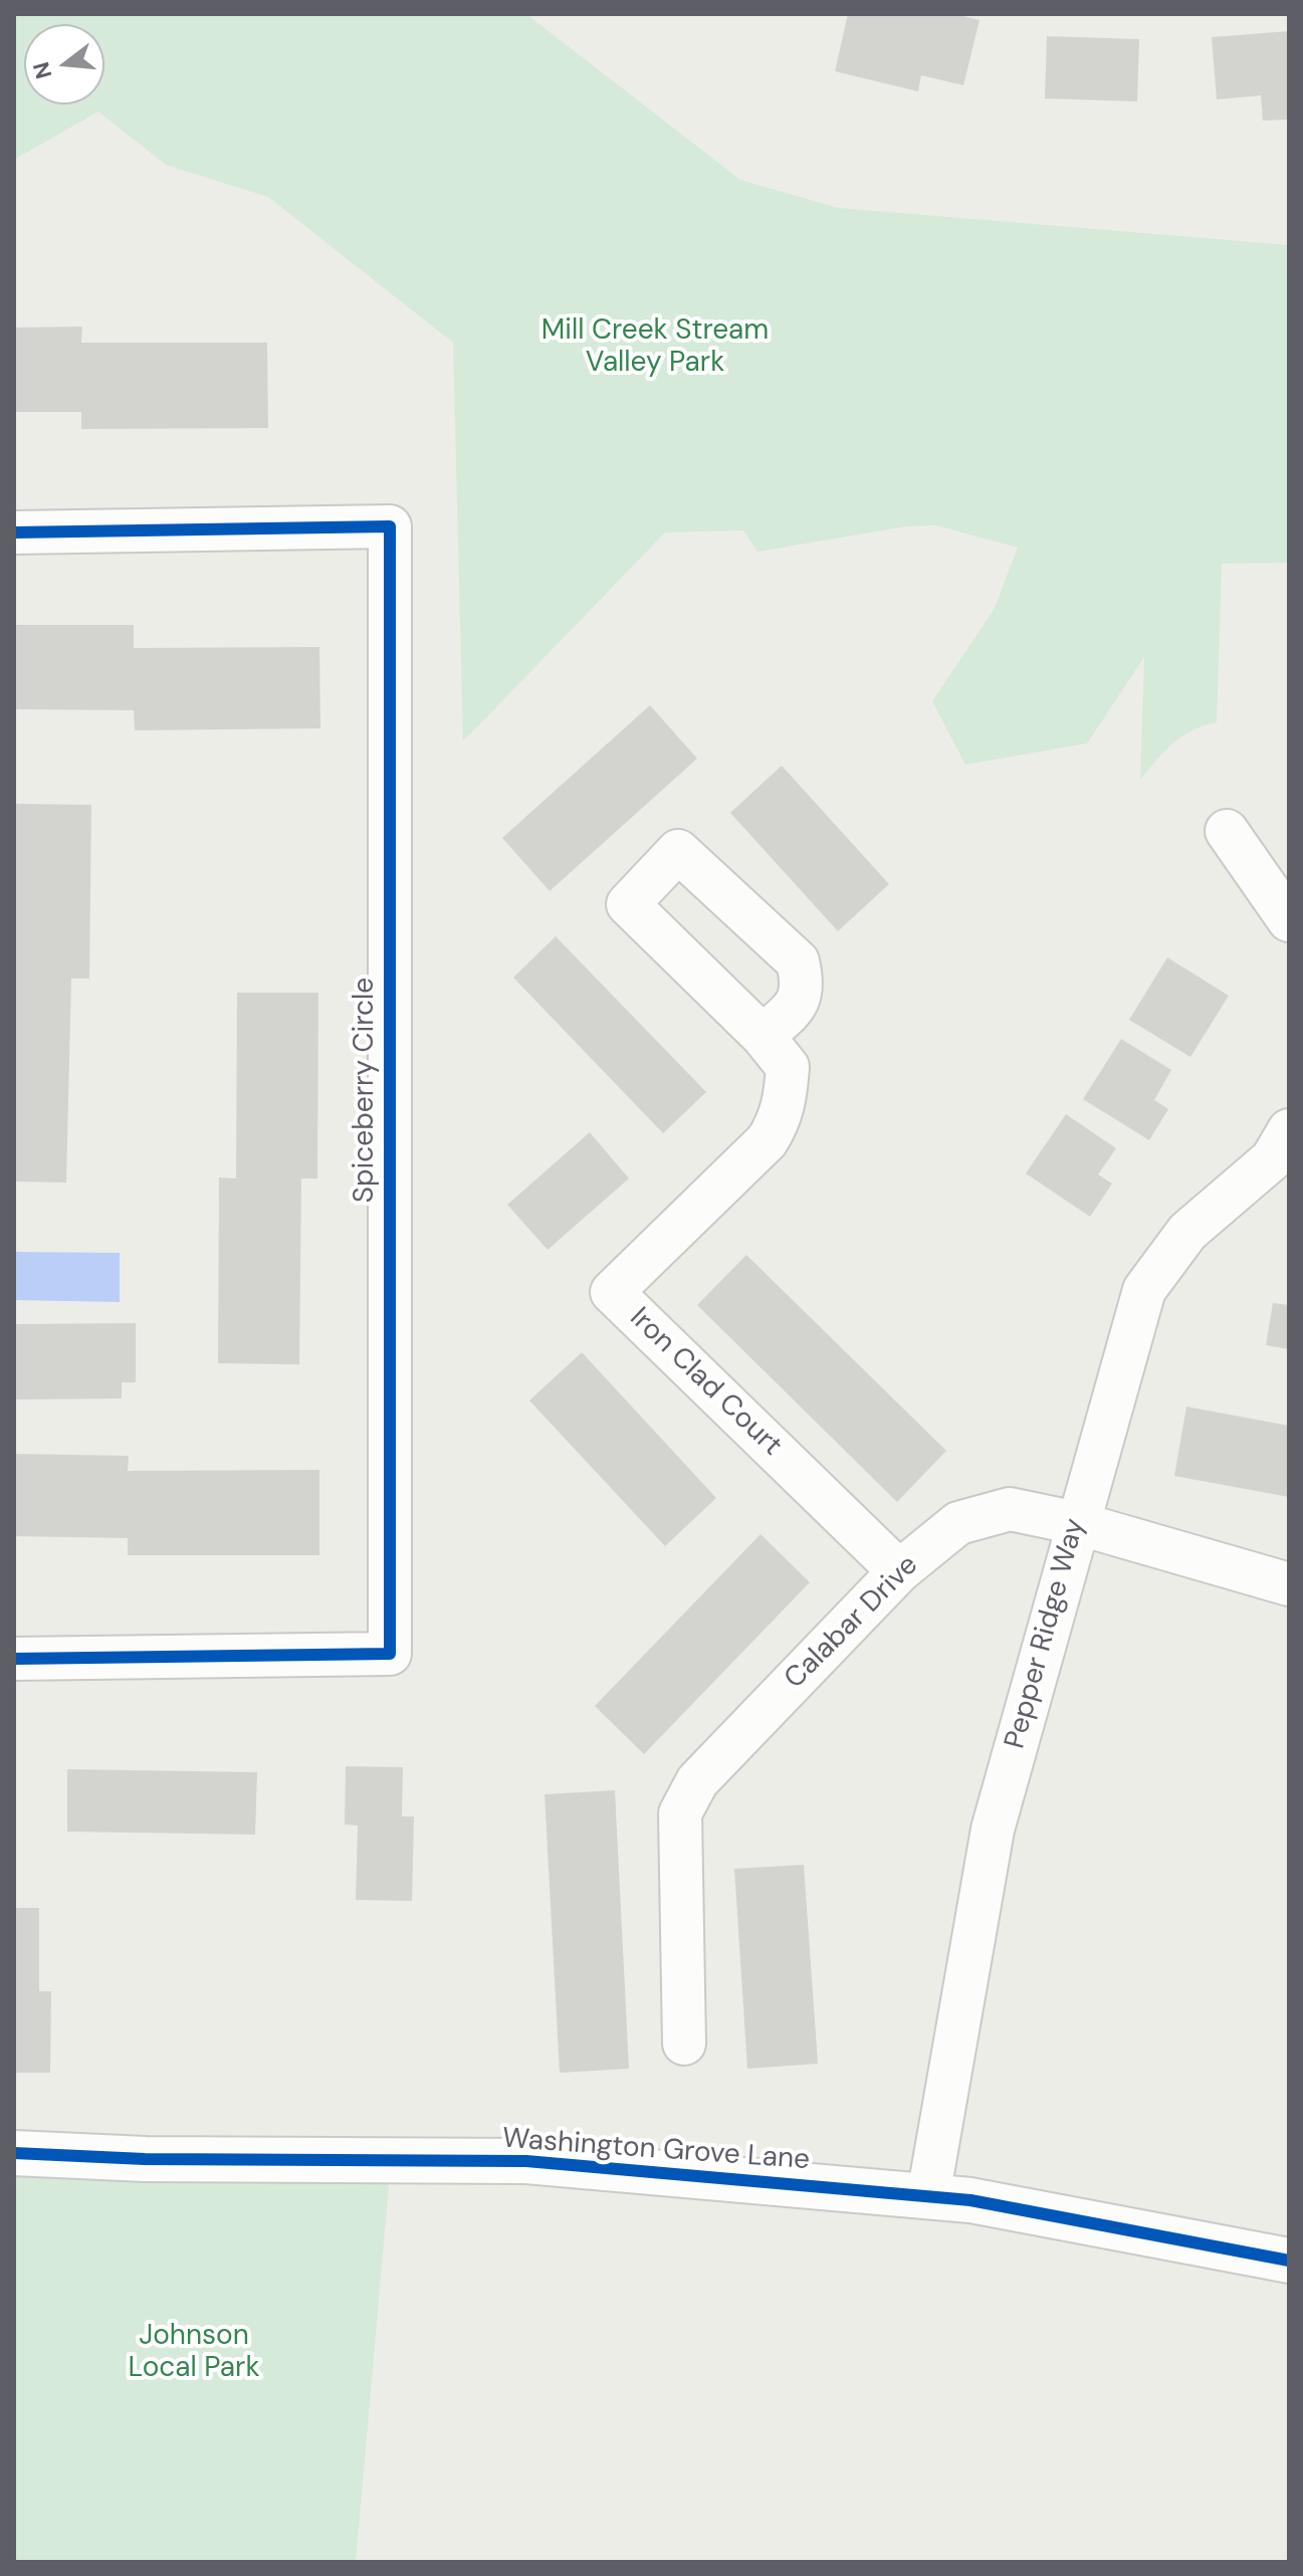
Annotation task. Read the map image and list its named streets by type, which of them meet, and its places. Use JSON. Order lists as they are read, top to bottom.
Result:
{
  "streets": {
    "street": [
      "Spiceberry Circle",
      "Iron Clad Court",
      "Calabar Drive",
      "Pepper Ridge Way",
      "Washington Grove Lane"
    ]
  },
  "crossings": [
    ["Iron Clad Court", "Calabar Drive"],
    ["Calabar Drive", "Pepper Ridge Way"],
    ["Pepper Ridge Way", "Washington Grove Lane"]
  ],
  "parks": ["Mill Creek Stream Valley Park", "Johnson Local Park"],
  "north": "left"
}
